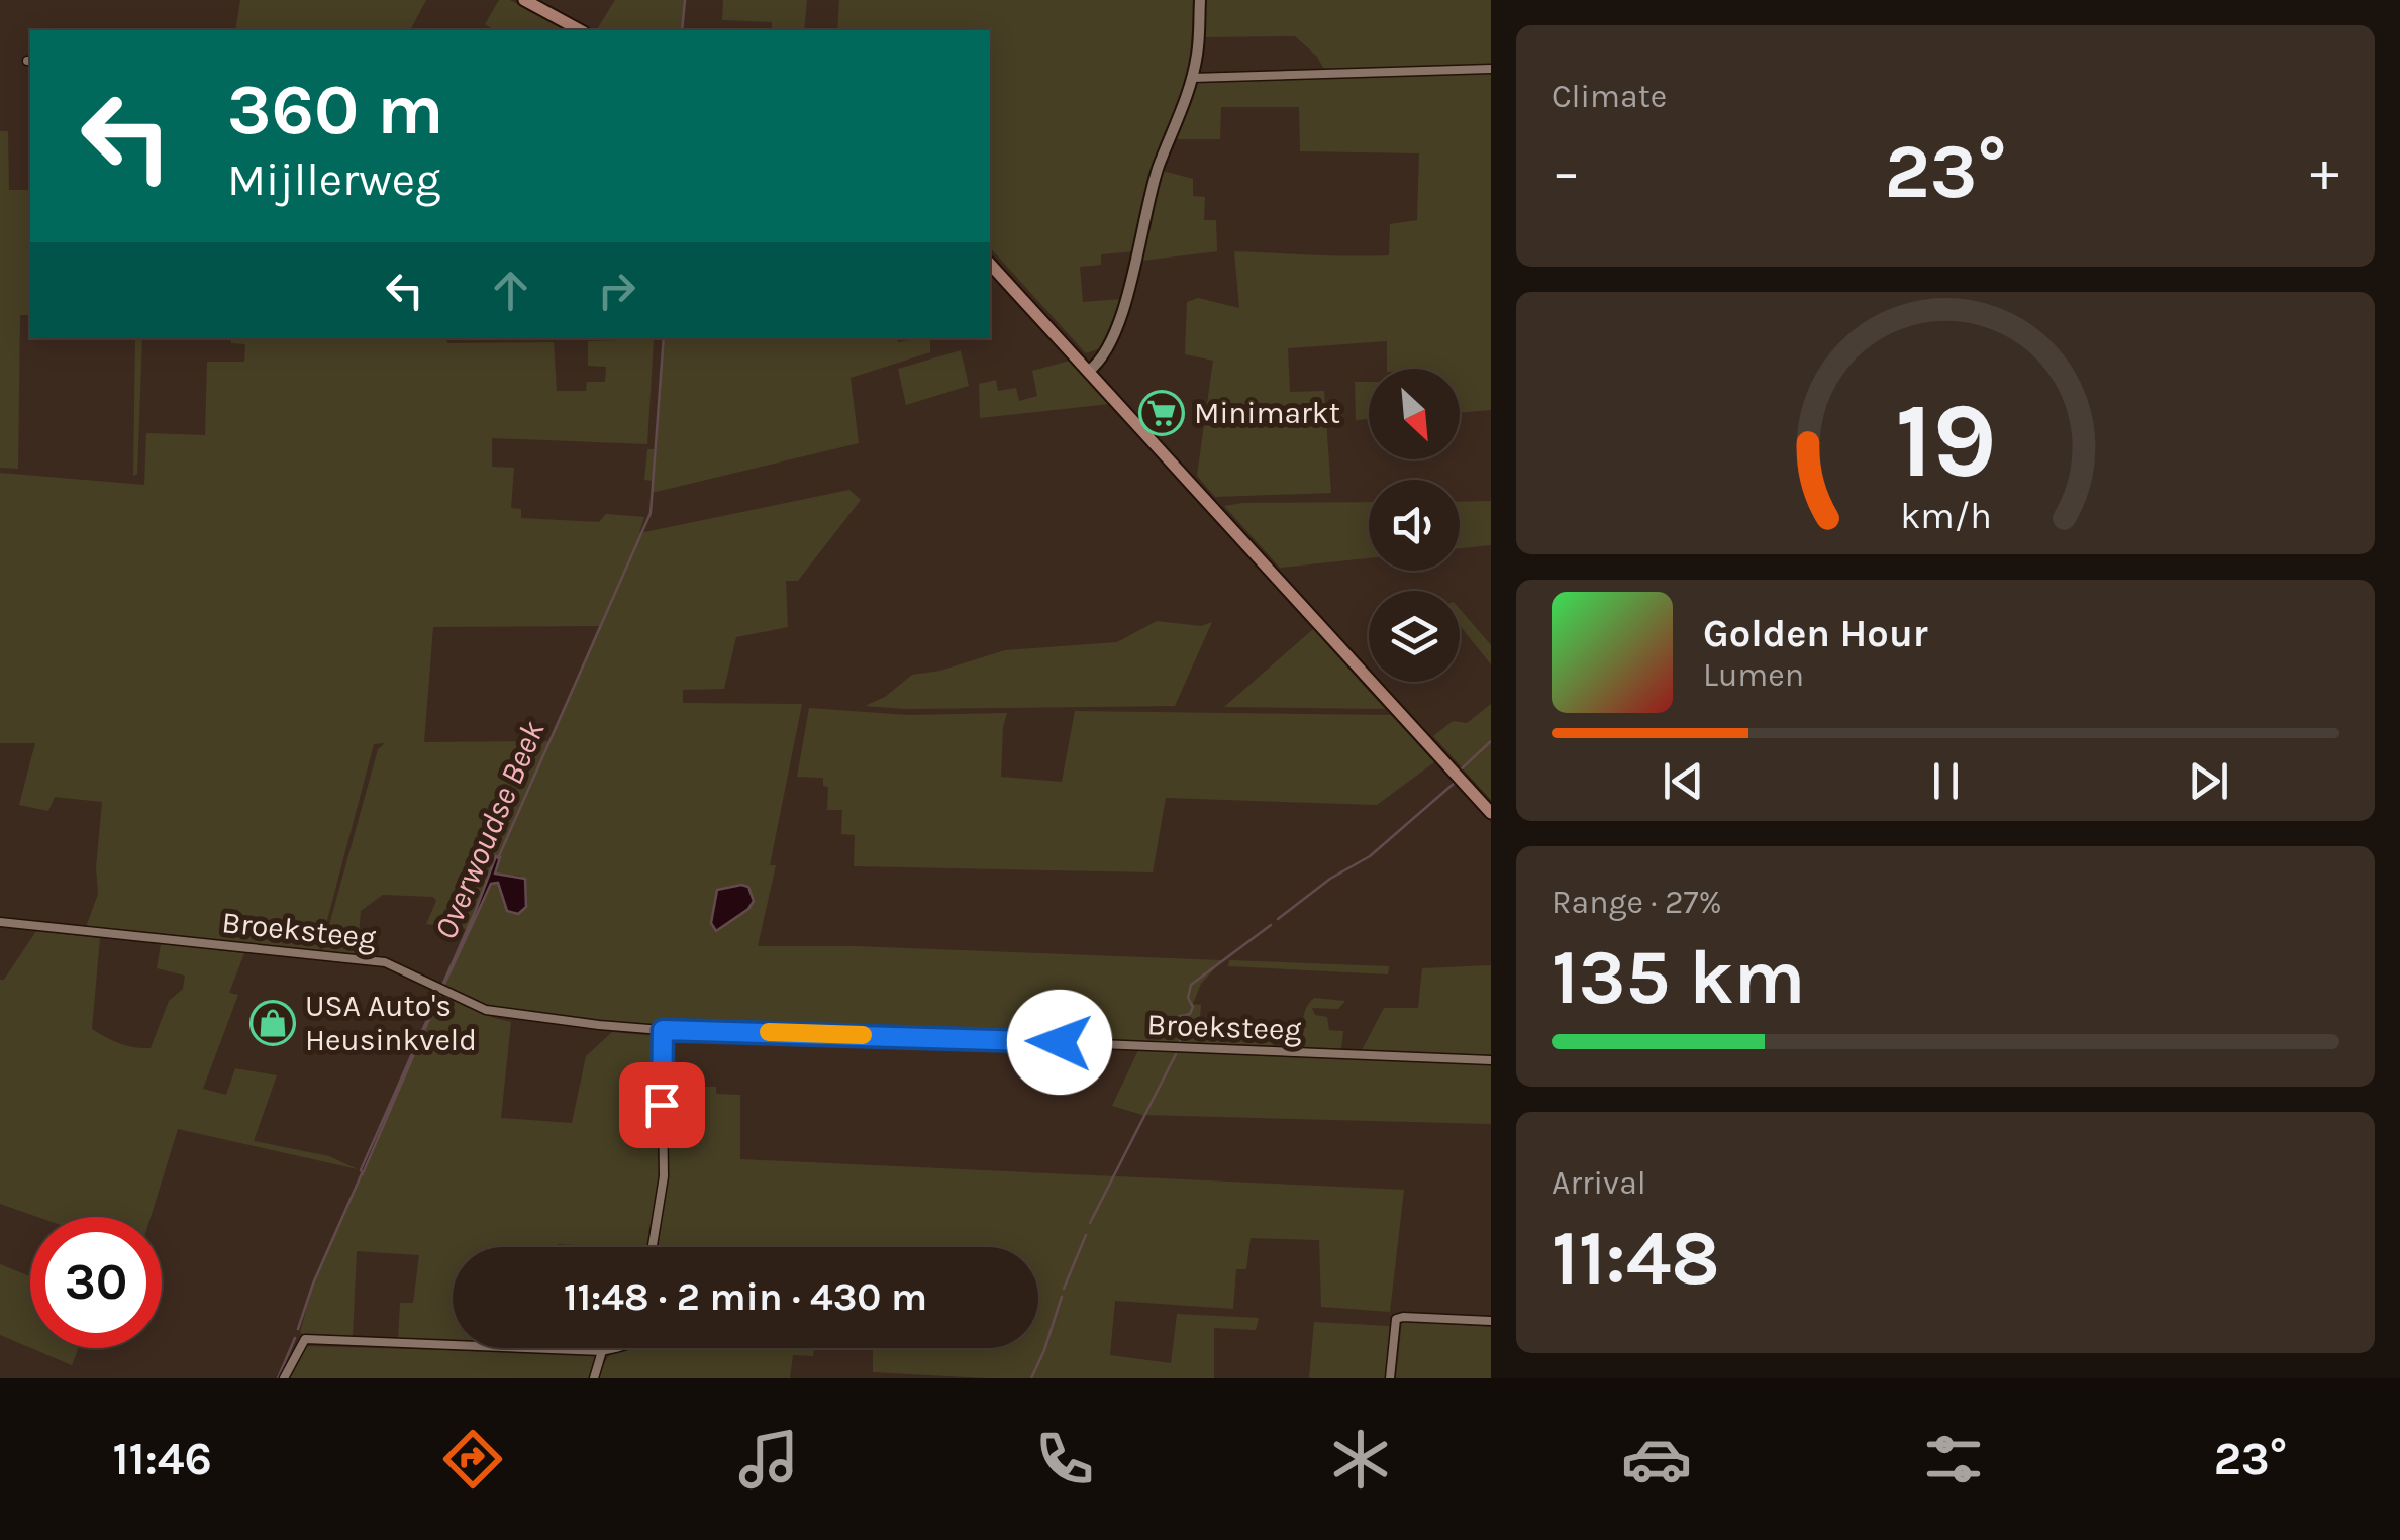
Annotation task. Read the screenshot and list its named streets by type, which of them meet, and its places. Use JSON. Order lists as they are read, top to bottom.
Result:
{
  "streets": {
    "street": ["Broeksteeg"]
  },
  "water": ["Overwoudse Beek"],
  "places": {
    "supermarket": ["Minimarkt"],
    "shop": ["USA Auto's Heusinkveld"]
  },
  "north": "bottom right",
  "page": {
    "tile": [
      "Climate",
      ["Range · 27%", "135 km"],
      ["Arrival", "11:48"]
    ],
    "turn": ["360 m", "Mijllerweg"],
    "heat": ["−", "23°", "+"],
    "song": ["Golden Hour", "Lumen"],
    "limit": "30",
    "trip": "11:48 · 2 min · 430 m",
    "tabs": ["11:46", "23°"],
    "gauge": ["19", "km/h"]
  }
}
